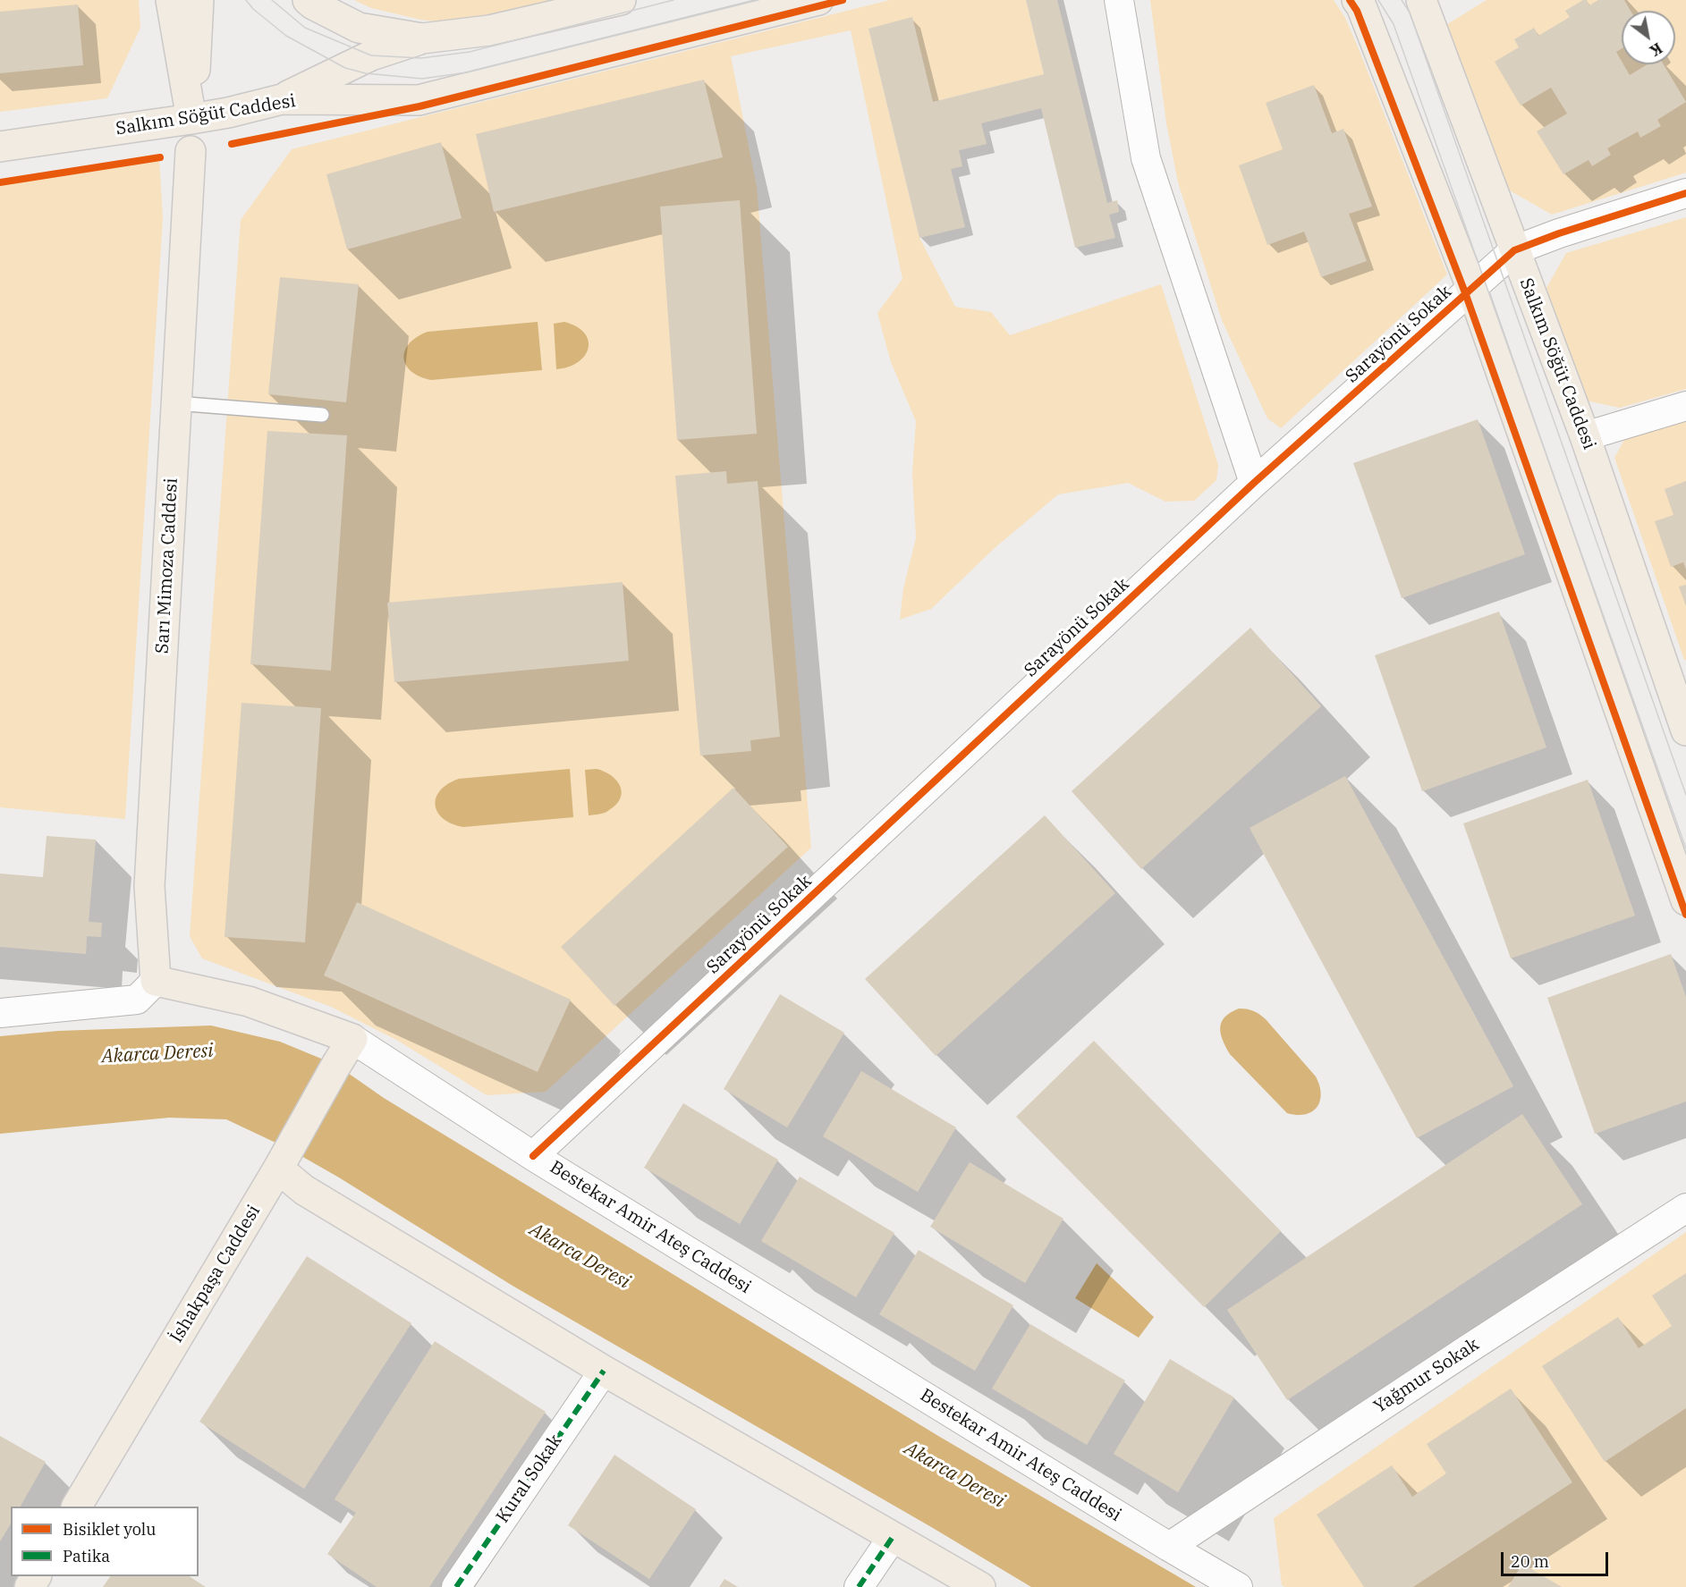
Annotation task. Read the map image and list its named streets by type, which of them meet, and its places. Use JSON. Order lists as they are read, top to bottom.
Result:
{
  "streets": {
    "main road": [
      "Salkım Söğüt Caddesi",
      "Sarı Mimoza Caddesi",
      "Bestekar Amir Ateş Caddesi",
      "İshakpaşa Caddesi"
    ],
    "street": ["Sarayönü Sokak", "Yağmur Sokak", "Kural Sokak"]
  },
  "crossings": [
    ["Salkım Söğüt Caddesi", "Sarayönü Sokak"],
    ["Sarayönü Sokak", "Bestekar Amir Ateş Caddesi"],
    ["Sarı Mimoza Caddesi", "Bestekar Amir Ateş Caddesi"],
    ["Bestekar Amir Ateş Caddesi", "İshakpaşa Caddesi"],
    ["Bestekar Amir Ateş Caddesi", "Yağmur Sokak"]
  ],
  "water": ["Akarca Deresi"],
  "legend": ["Bisiklet yolu", "Patika"],
  "scale_bar": "20 m",
  "north": "bottom right"
}
